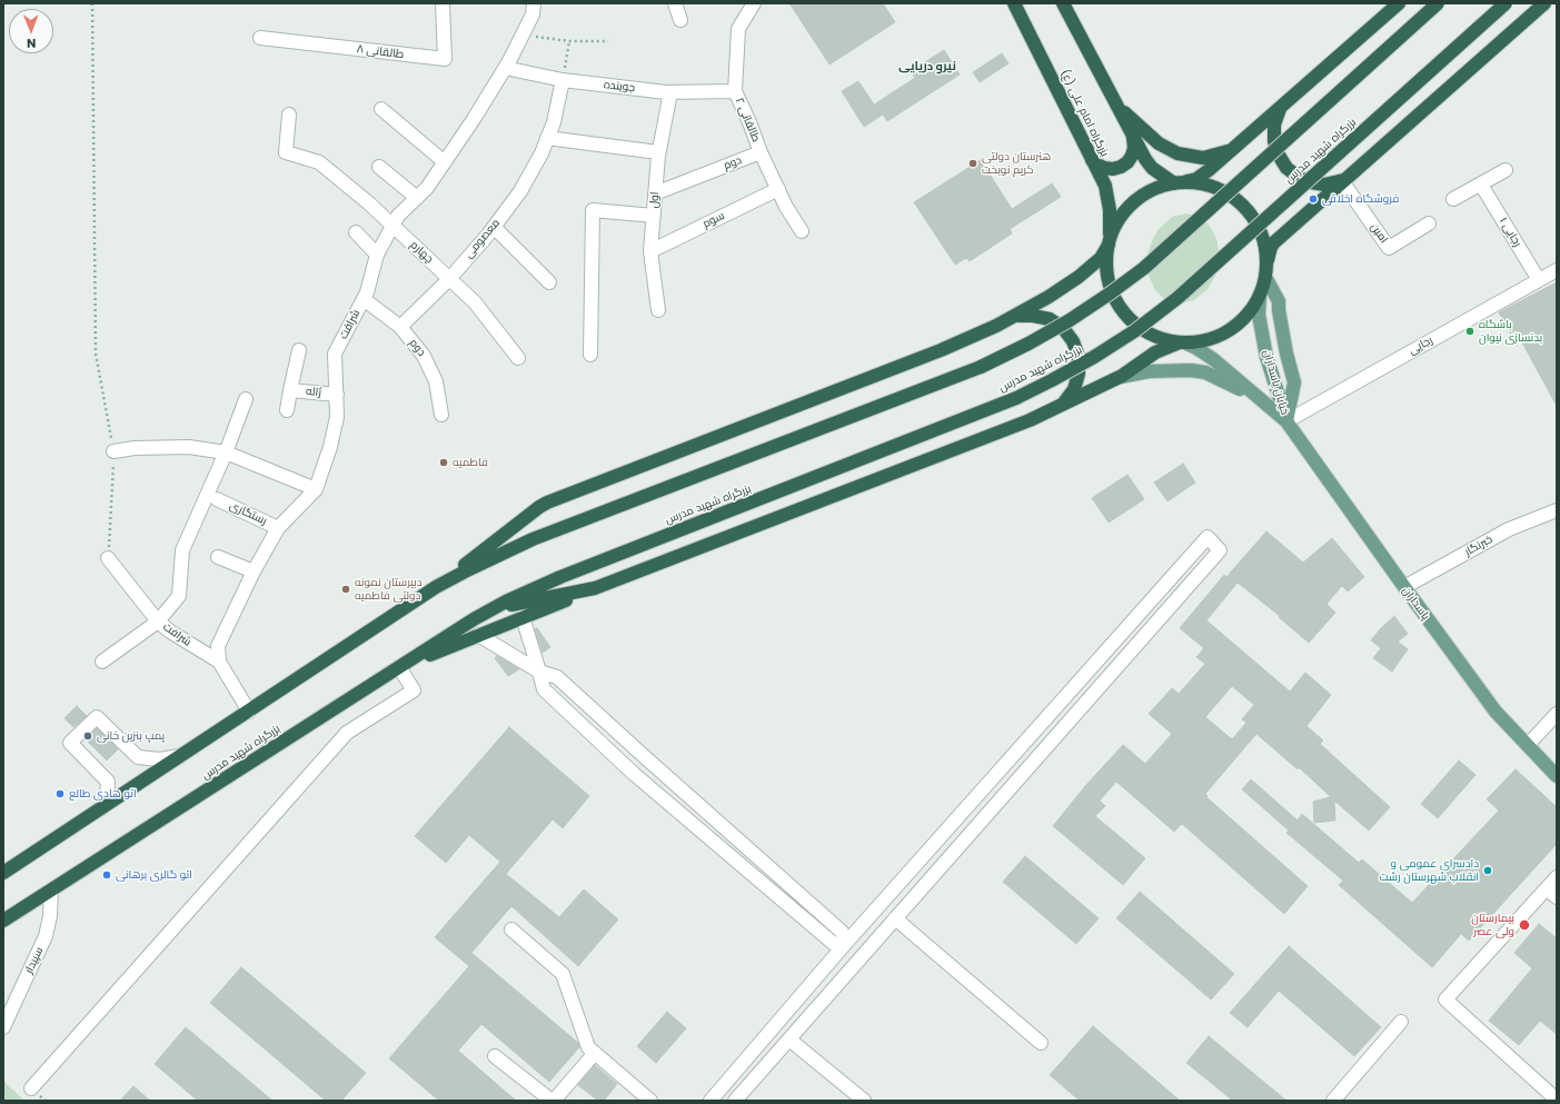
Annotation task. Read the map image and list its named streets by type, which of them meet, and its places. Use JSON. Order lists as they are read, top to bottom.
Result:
{
  "streets": {
    "highway": ["بزرگراه امام علی (ع)", "بزرگراه شهید مدرس"],
    "main road": ["خیابان پاسداران", "پاسداران"],
    "street": [
      "طالقانی ۸",
      "جوینده",
      "طالقانی ۲",
      "دوم",
      "اول",
      "سوم",
      "رجایی ۱",
      "امین",
      "معصومی",
      "چهارم",
      "شرافت",
      "رجایی",
      "ژاله",
      "رستگاری",
      "خبرنگار",
      "سپیدار"
    ]
  },
  "crossings": [
    ["جوینده", "طالقانی ۲"],
    ["جوینده", "اول"],
    ["جوینده", "معصومی"],
    ["جوینده", "شرافت"],
    ["بزرگراه امام علی (ع)", "بزرگراه شهید مدرس"],
    ["بزرگراه امام علی (ع)", "خیابان پاسداران"],
    ["طالقانی ۲", "دوم"],
    ["طالقانی ۲", "سوم"],
    ["بزرگراه شهید مدرس", "خیابان پاسداران"],
    ["بزرگراه شهید مدرس", "سپیدار"],
    ["دوم", "اول"],
    ["دوم", "معصومی"],
    ["دوم", "شرافت"],
    ["اول", "سوم"],
    ["رجایی ۱", "رجایی"],
    ["معصومی", "چهارم"],
    ["چهارم", "شرافت"],
    ["شرافت", "ژاله"],
    ["شرافت", "رستگاری"],
    ["رجایی", "خیابان پاسداران"],
    ["رجایی", "پاسداران"],
    ["خیابان پاسداران", "پاسداران"],
    ["خبرنگار", "پاسداران"]
  ],
  "districts": ["نیرو دریایی"],
  "places": [
    "هنرستان دولتی کریم نوبخت",
    "فروشگاه اخلاقی",
    "باشگاه بدنسازی نیوان",
    "فاطمیه",
    "دبیرستان نمونه دولتی فاطمیه",
    "پمپ بنزین خانی",
    "اتو هادی طالع",
    "دادسرای عمومی و انقلاب شهرستان رشت",
    "اتو گالری برهانی",
    "بیمارستان ولی عصر"
  ],
  "north": "bottom"
}
